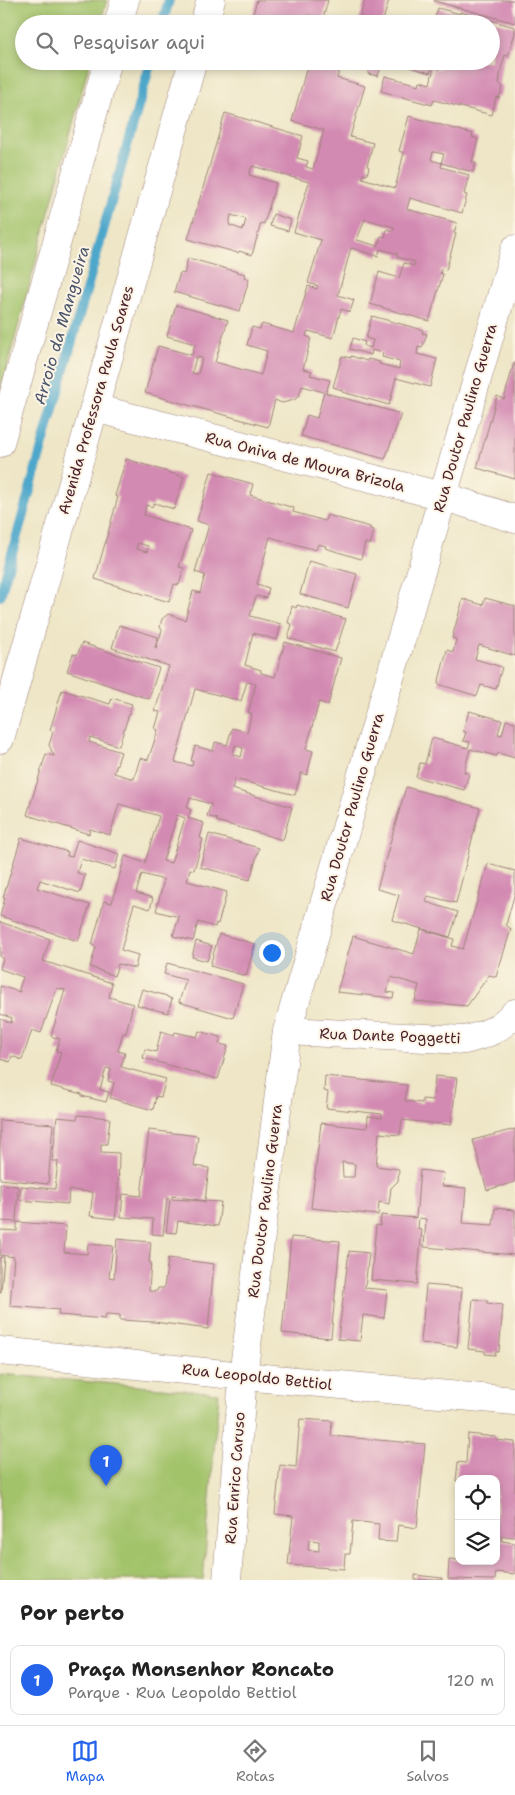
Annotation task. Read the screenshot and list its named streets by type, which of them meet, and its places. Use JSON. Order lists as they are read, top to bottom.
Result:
{
  "streets": {
    "street": [
      "Avenida Professora Paula Soares",
      "Rua Doutor Paulino Guerra",
      "Rua Oniva de Moura Brizola",
      "Rua Dante Poggetti",
      "Rua Leopoldo Bettiol",
      "Rua Enrico Caruso"
    ]
  },
  "crossings": [
    ["Avenida Professora Paula Soares", "Rua Oniva de Moura Brizola"],
    ["Rua Doutor Paulino Guerra", "Rua Oniva de Moura Brizola"],
    ["Rua Doutor Paulino Guerra", "Rua Dante Poggetti"],
    ["Rua Doutor Paulino Guerra", "Rua Leopoldo Bettiol"],
    ["Rua Doutor Paulino Guerra", "Rua Enrico Caruso"],
    ["Rua Leopoldo Bettiol", "Rua Enrico Caruso"]
  ],
  "water": ["Arroio da Mangueira"],
  "page": {
    "search": "Pesquisar aqui",
    "pins": "1",
    "heading": "Por perto",
    "list": [
      {
        "mark": "1",
        "name": "Praça Monsenhor Roncato",
        "note": "Parque · Rua Leopoldo Bettiol",
        "value": "120 m"
      }
    ],
    "nav": ["Mapa", "Rotas", "Salvos"]
  }
}
